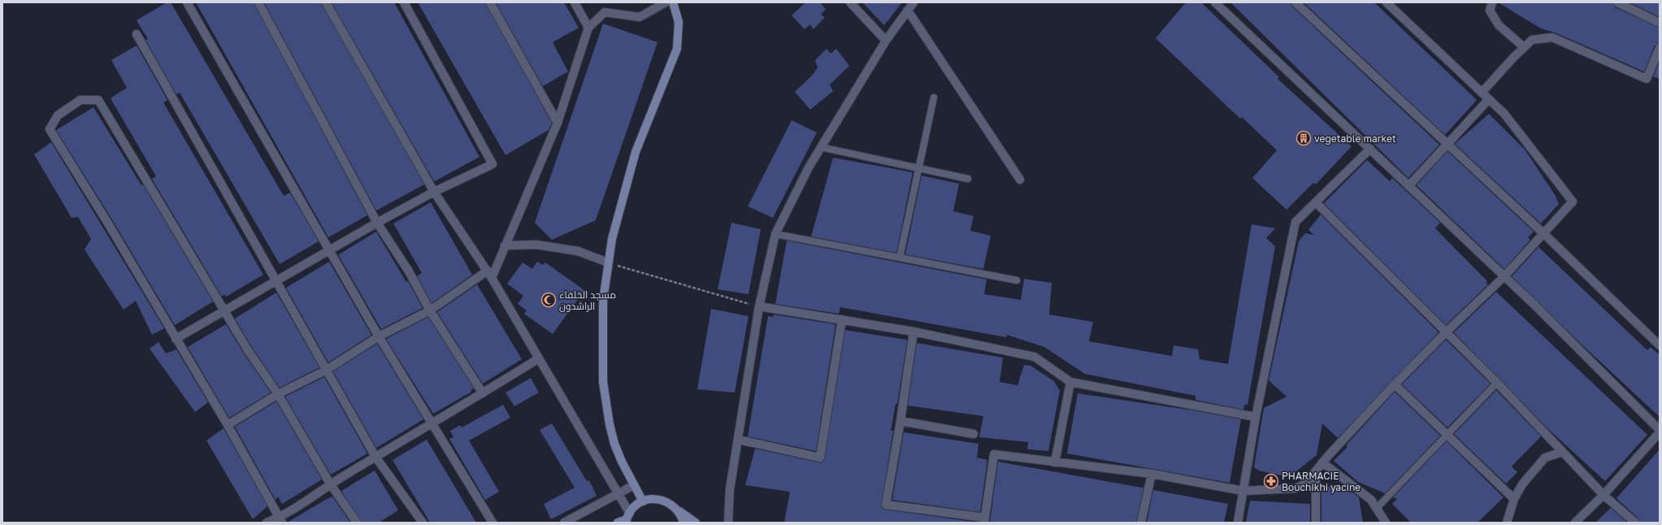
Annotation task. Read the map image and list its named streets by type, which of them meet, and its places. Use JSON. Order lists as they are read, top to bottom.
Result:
{
  "places": {
    "building": ["vegetable market"],
    "mosque": ["مسجد الخلفاء الراشدون"],
    "pharmacy": ["PHARMACIE Bouchikhi yacine"]
  }
}
